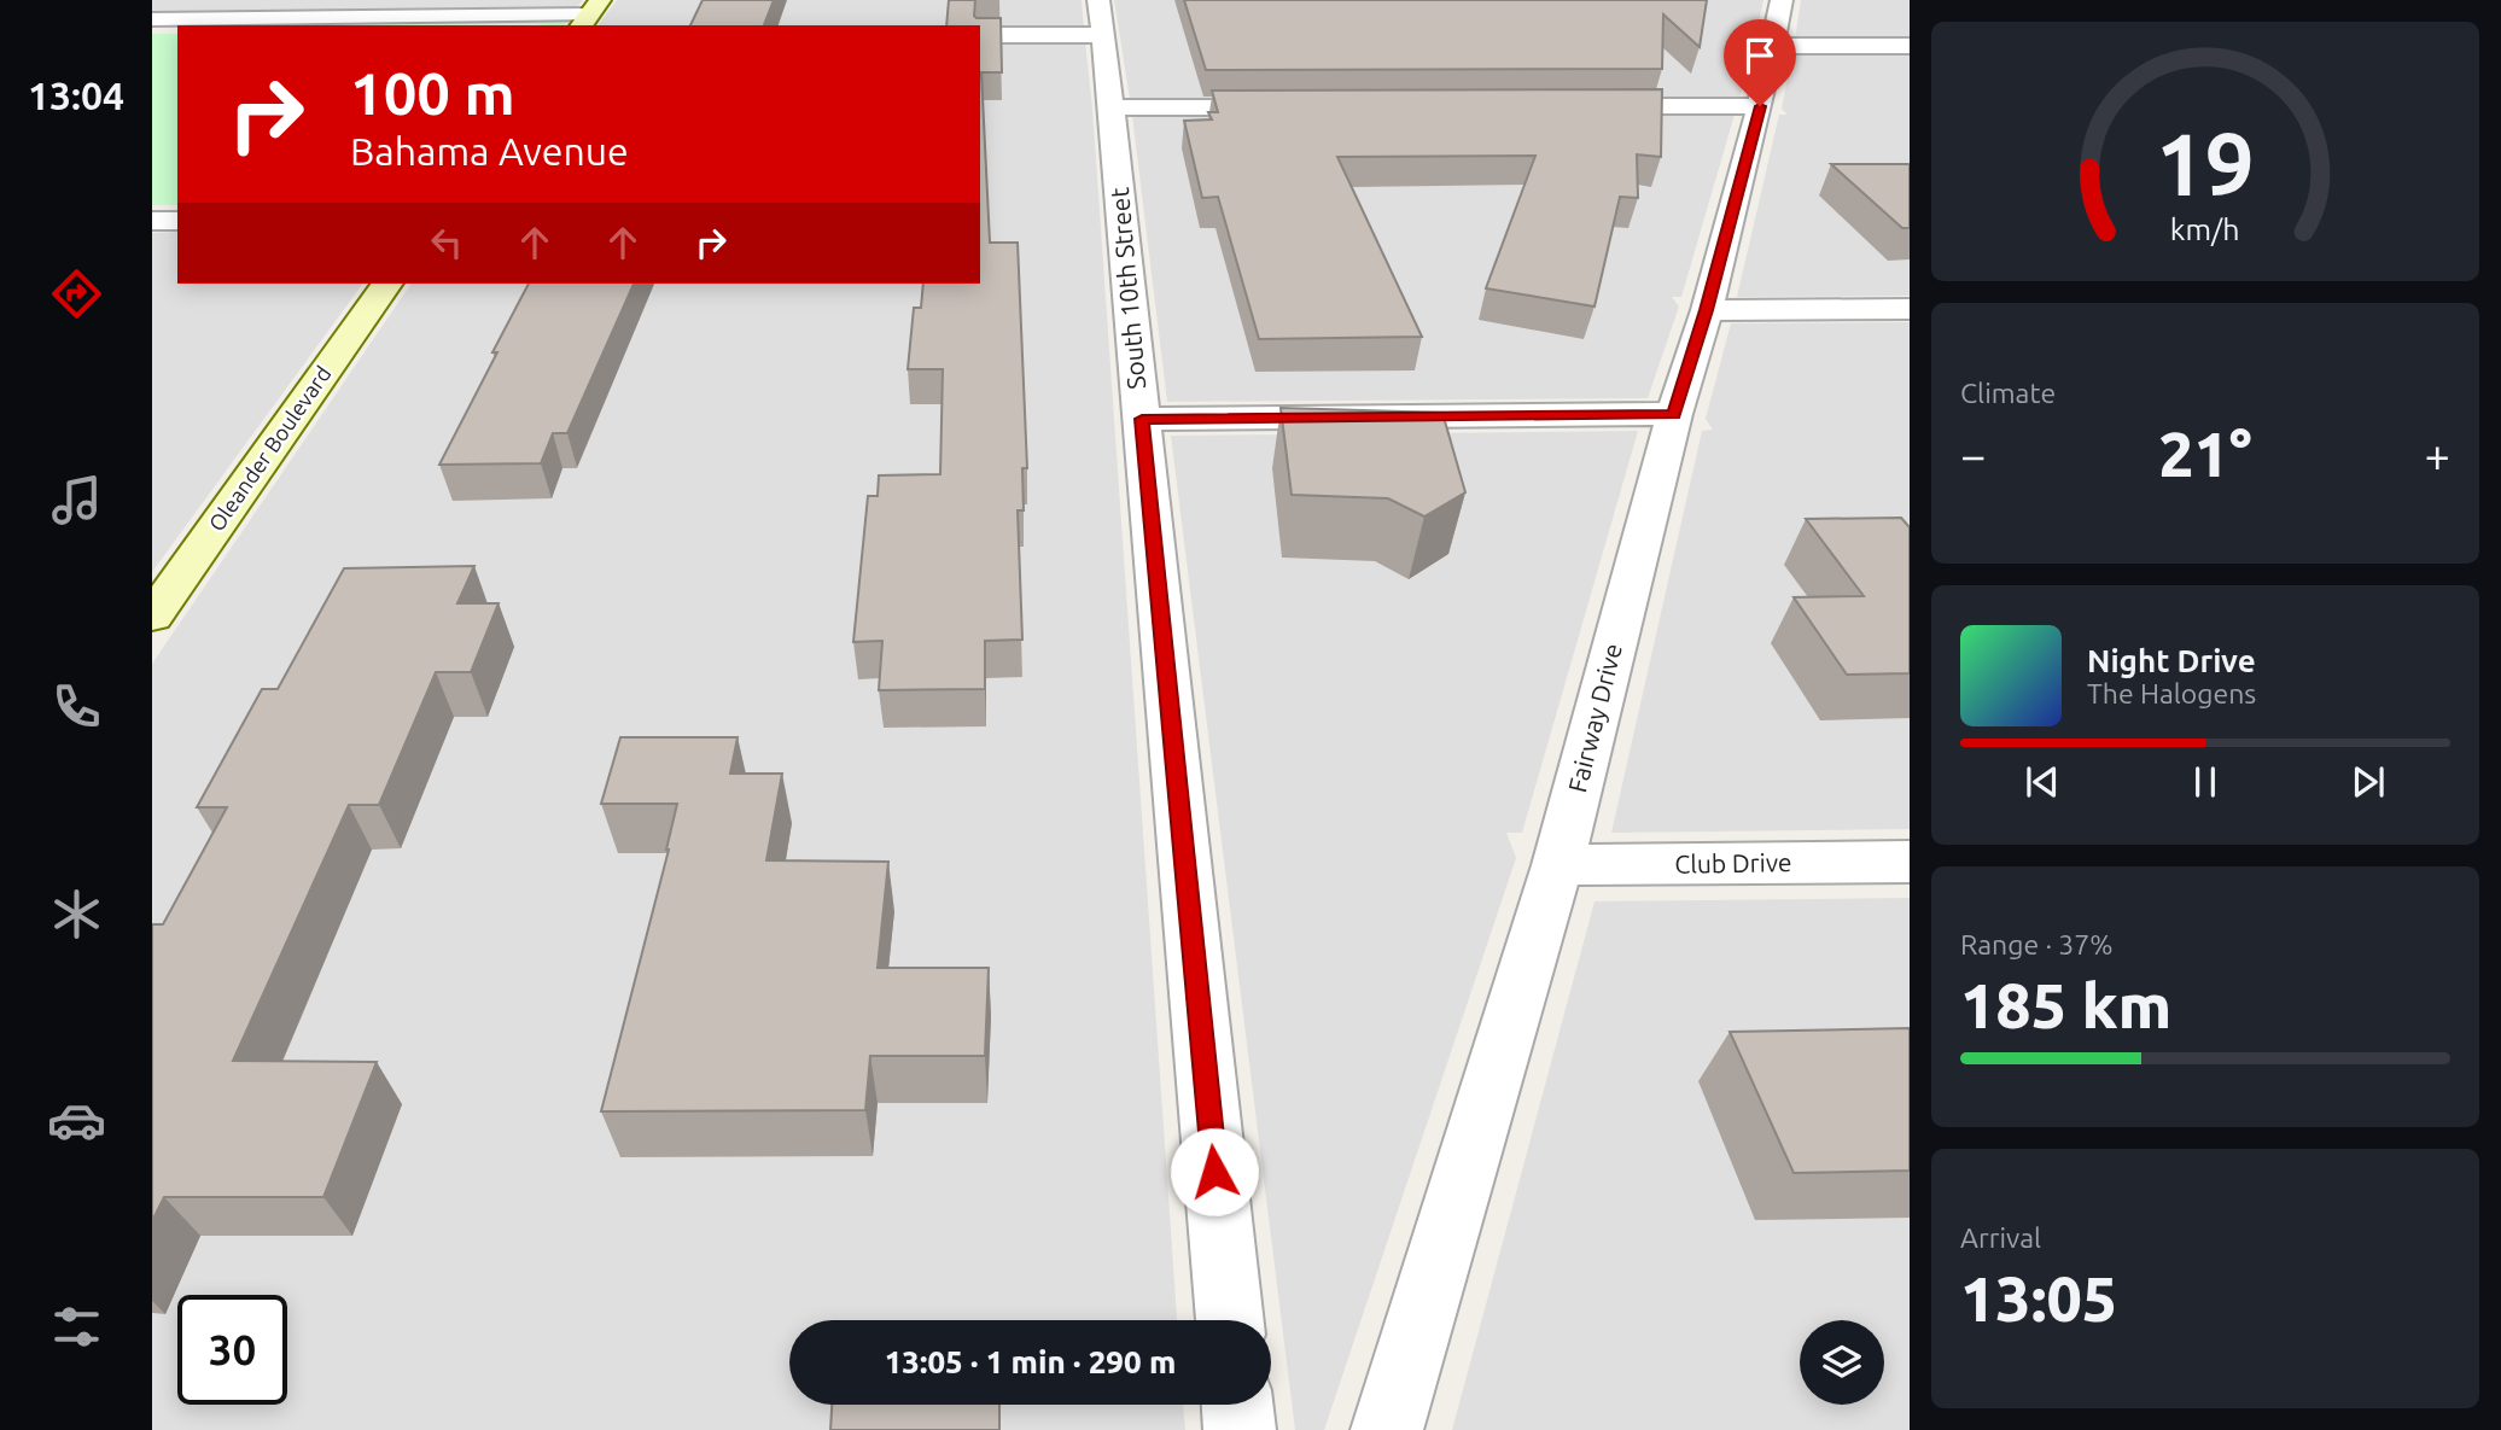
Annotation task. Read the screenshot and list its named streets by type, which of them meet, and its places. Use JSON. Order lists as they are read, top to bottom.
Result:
{
  "streets": {
    "main road": ["Oleander Boulevard"],
    "street": ["South 10th Street", "Fairway Drive", "Club Drive"]
  },
  "crossings": [
    ["Fairway Drive", "Club Drive"]
  ],
  "page": {
    "tabs": "13:04",
    "turn": ["100 m", "Bahama Avenue"],
    "tile": [
      "Climate",
      ["Range · 37%", "185 km"],
      ["Arrival", "13:05"]
    ],
    "heat": ["−", "21°", "+"],
    "song": ["Night Drive", "The Halogens"],
    "limit": "30",
    "trip": "13:05 · 1 min · 290 m",
    "gauge": ["19", "km/h"]
  }
}
